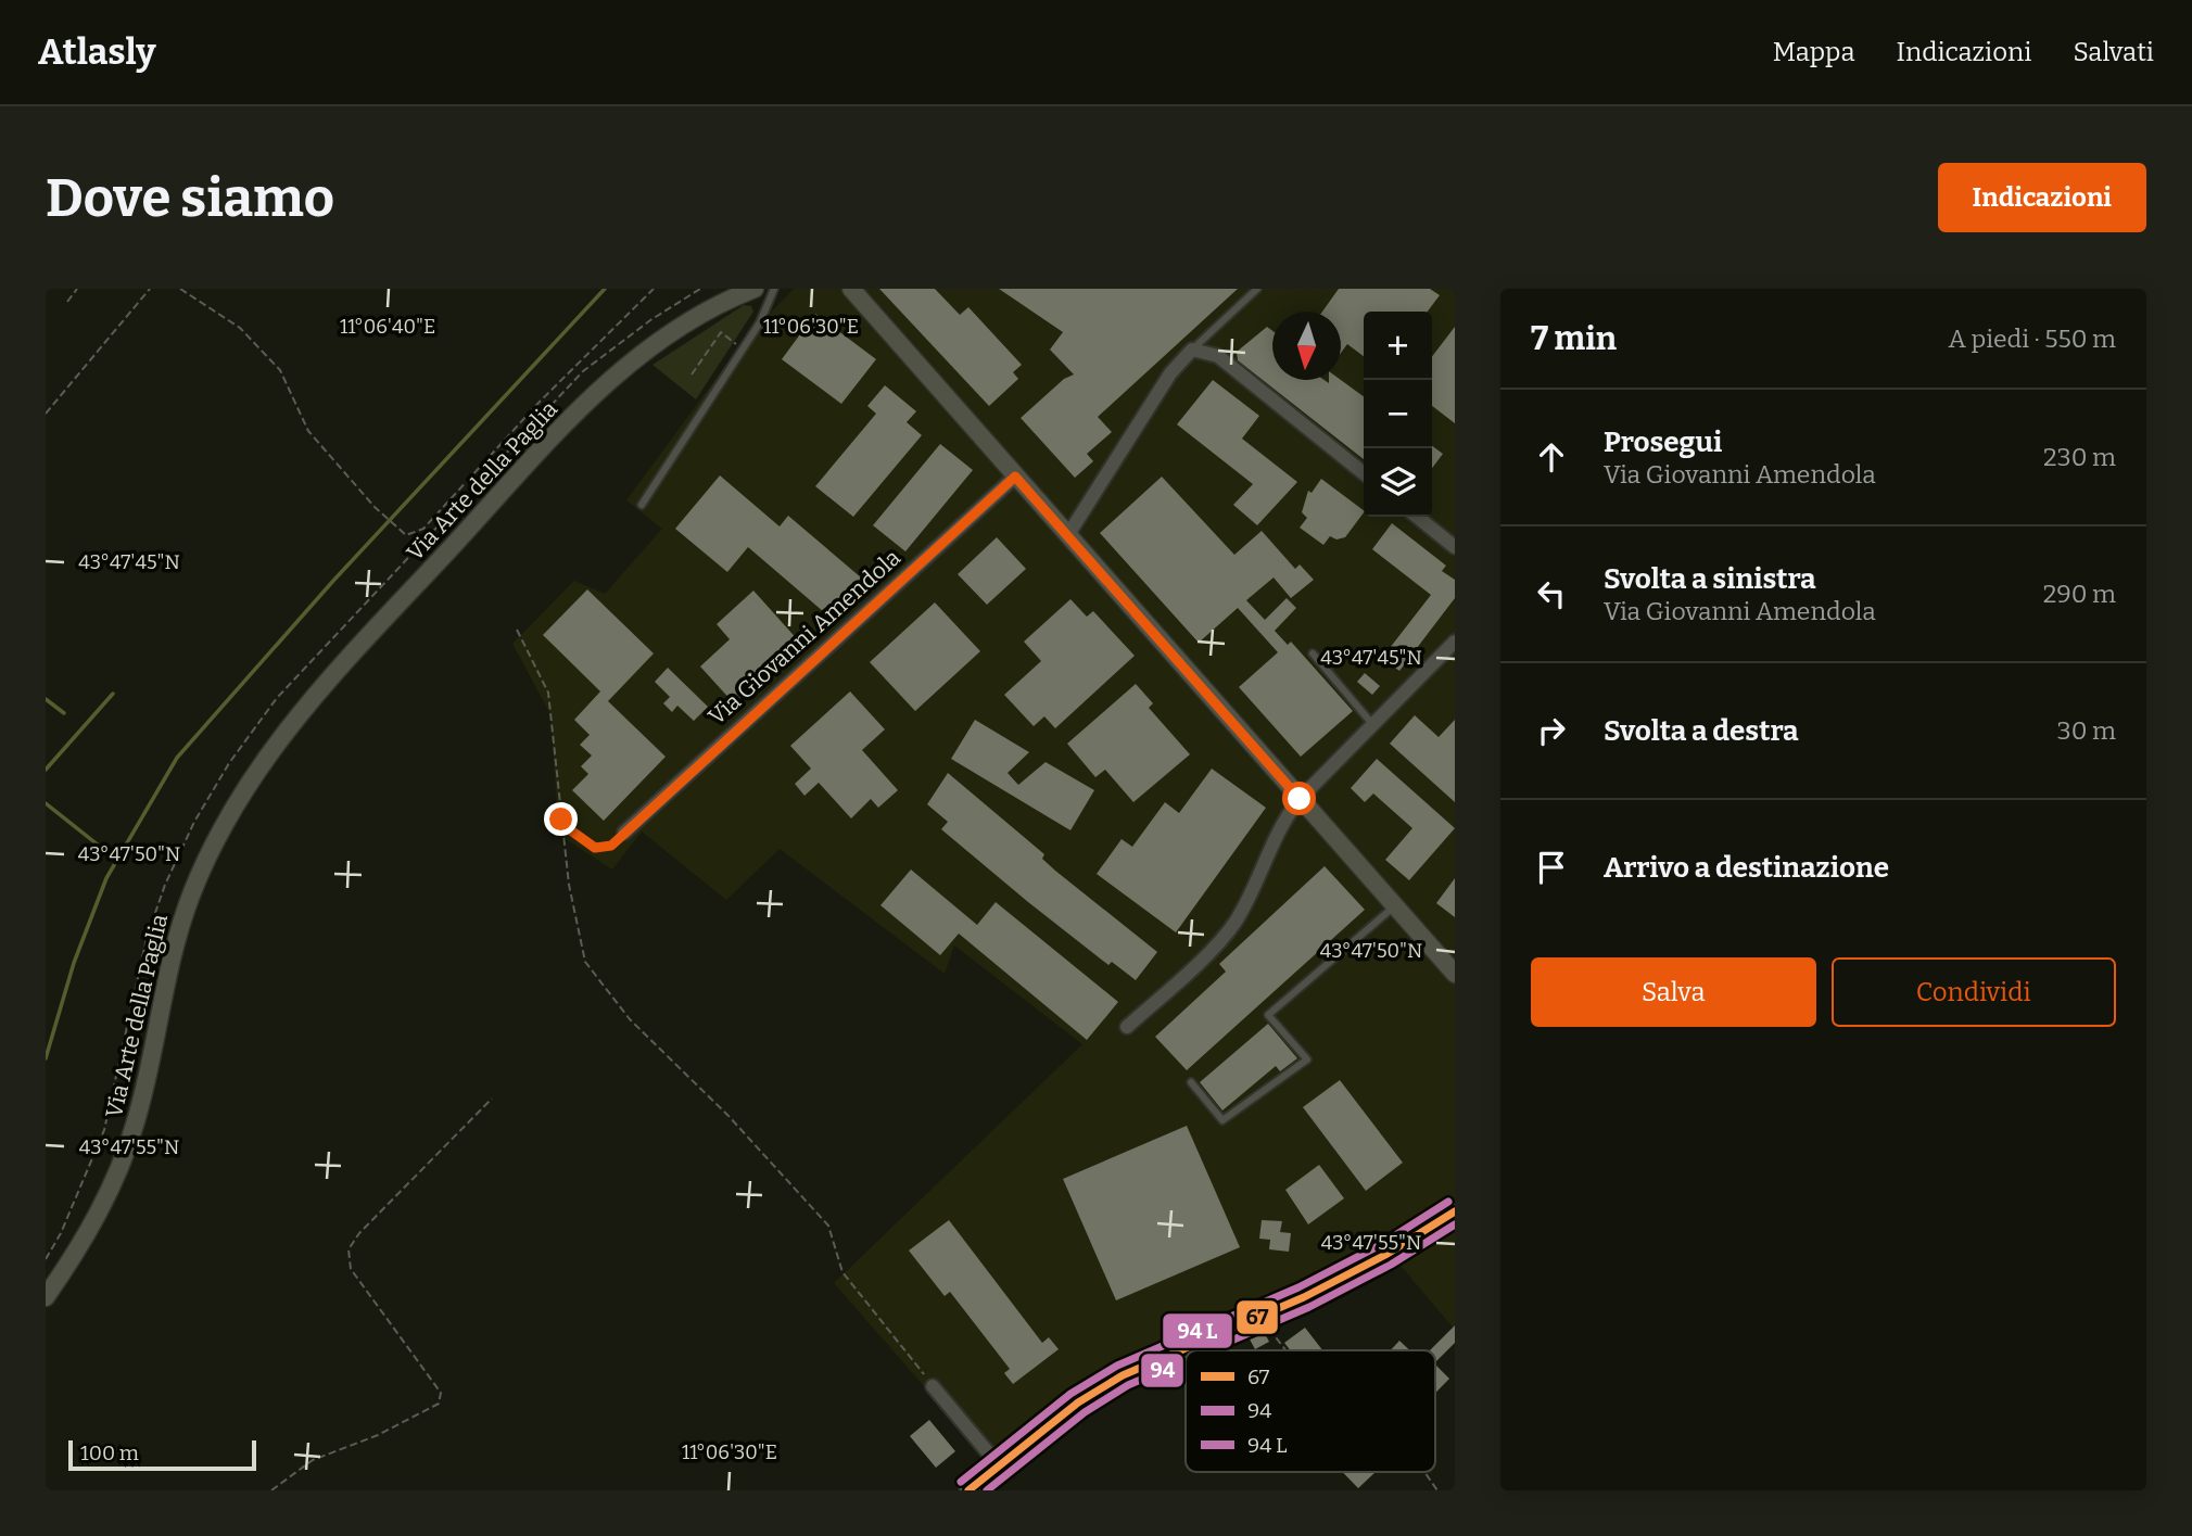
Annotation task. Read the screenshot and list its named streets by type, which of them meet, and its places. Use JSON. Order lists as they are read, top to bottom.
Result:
{
  "streets": {
    "street": ["Via Arte della Paglia", "Via Giovanni Amendola"]
  },
  "lines": ["transit line 67", "transit line 94"],
  "legend": ["67", "94", "94 L"],
  "scale_bar": "100 m",
  "north": "bottom",
  "page": {
    "header": "Atlasly",
    "nav": ["Mappa", "Indicazioni", "Salvati"],
    "buttons": [
      "Indicazioni",
      ["Salva", "Condividi"]
    ],
    "title": "Dove siamo",
    "heading": ["7 min", "A piedi · 550 m"],
    "map_buttons": ["+", "−"],
    "list": [
      ["Prosegui", "Via Giovanni Amendola", "230 m"],
      ["Svolta a sinistra", "Via Giovanni Amendola", "290 m"],
      ["Svolta a destra", "30 m"],
      "Arrivo a destinazione"
    ],
    "scale": "100 m"
  },
  "coordinates": [
    "11°06'40\"E",
    "11°06'30\"E",
    "43°47'45\"N",
    "43°47'50\"N",
    "43°47'55\"N"
  ]
}
